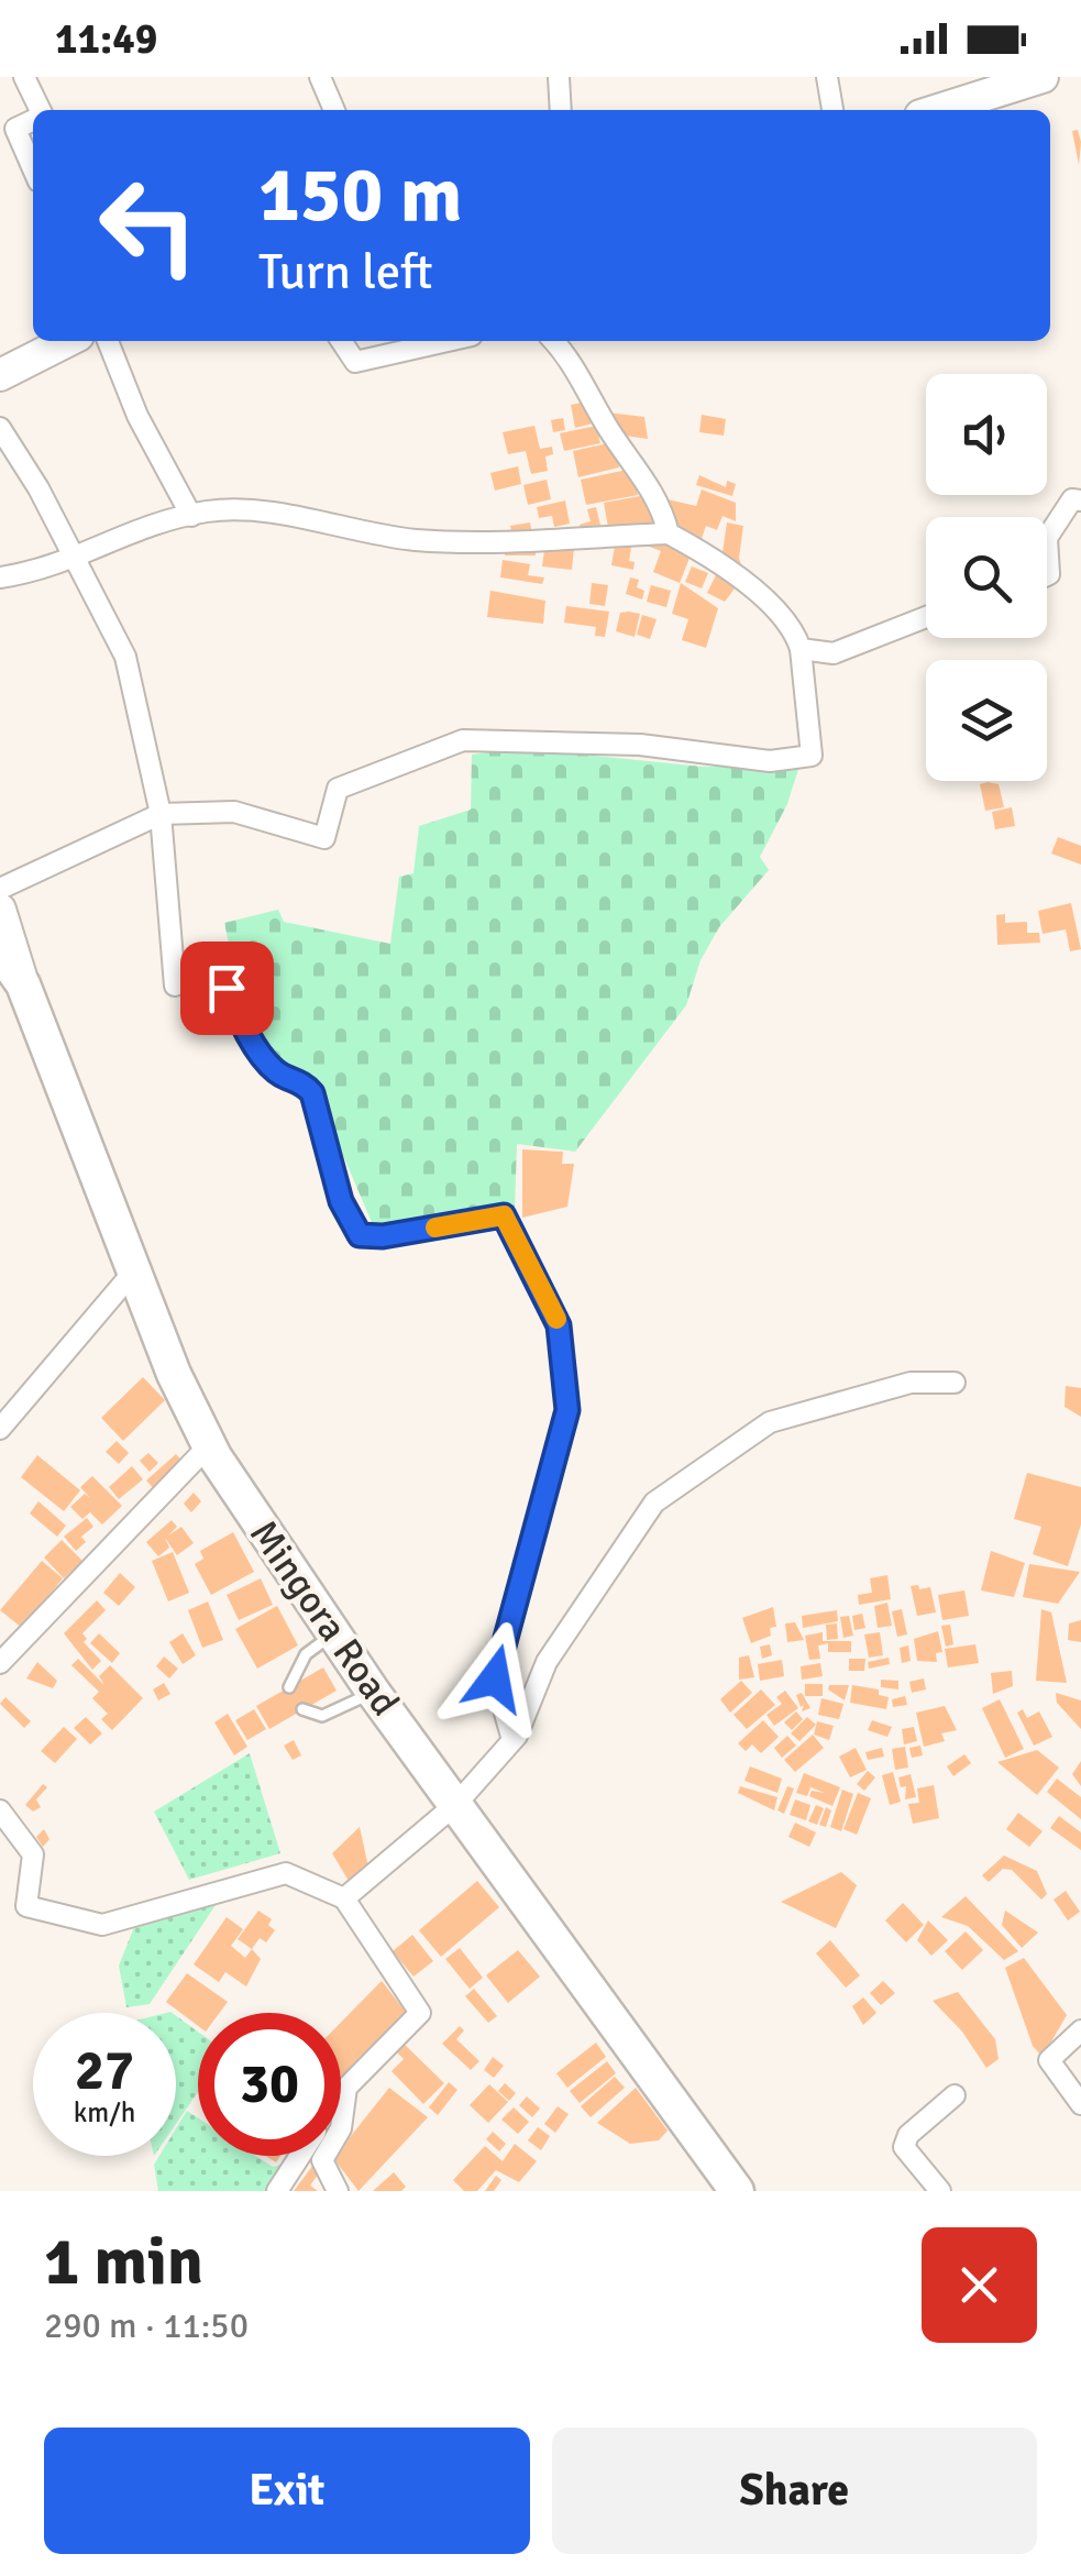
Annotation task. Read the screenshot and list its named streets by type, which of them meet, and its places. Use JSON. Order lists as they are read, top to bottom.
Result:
{
  "streets": {
    "main road": ["Mingora Road"]
  },
  "page": {
    "status": "11:49",
    "turn": ["150 m", "Turn left"],
    "speed": "27 km/h",
    "limit": "30",
    "heading": ["1 min", "290 m · 11:50"],
    "buttons": ["Exit", "Share"]
  }
}
